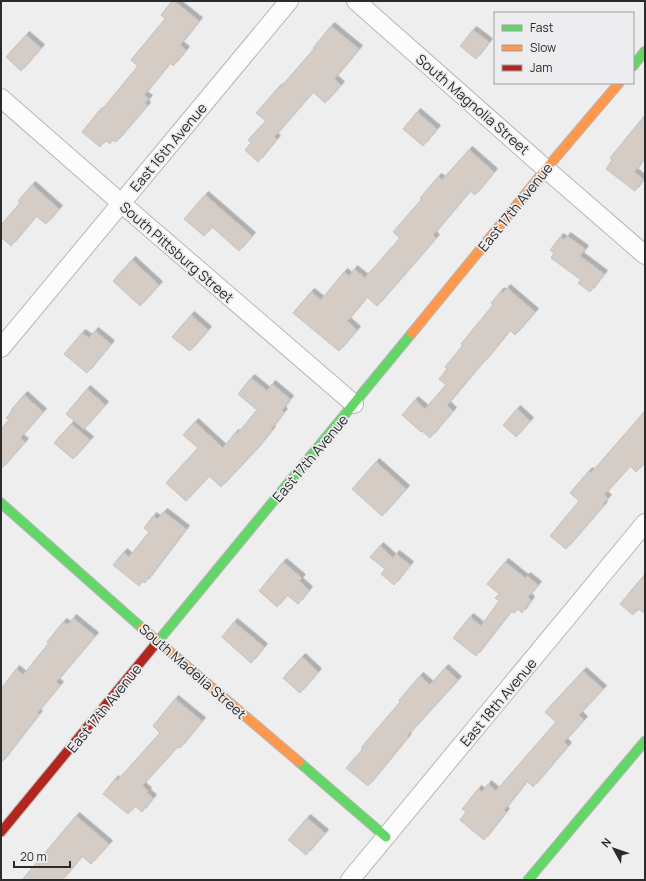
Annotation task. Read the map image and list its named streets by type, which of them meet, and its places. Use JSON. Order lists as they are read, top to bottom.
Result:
{
  "streets": {
    "street": [
      "South Magnolia Street",
      "East 16th Avenue",
      "East 17th Avenue",
      "South Pittsburg Street",
      "South Madelia Street",
      "East 18th Avenue"
    ]
  },
  "crossings": [
    ["South Magnolia Street", "East 17th Avenue"],
    ["East 16th Avenue", "South Pittsburg Street"],
    ["East 17th Avenue", "South Pittsburg Street"],
    ["East 17th Avenue", "South Madelia Street"],
    ["South Madelia Street", "East 18th Avenue"]
  ],
  "legend": ["Fast", "Slow", "Jam"],
  "scale_bar": "20 m",
  "north": "top left"
}
